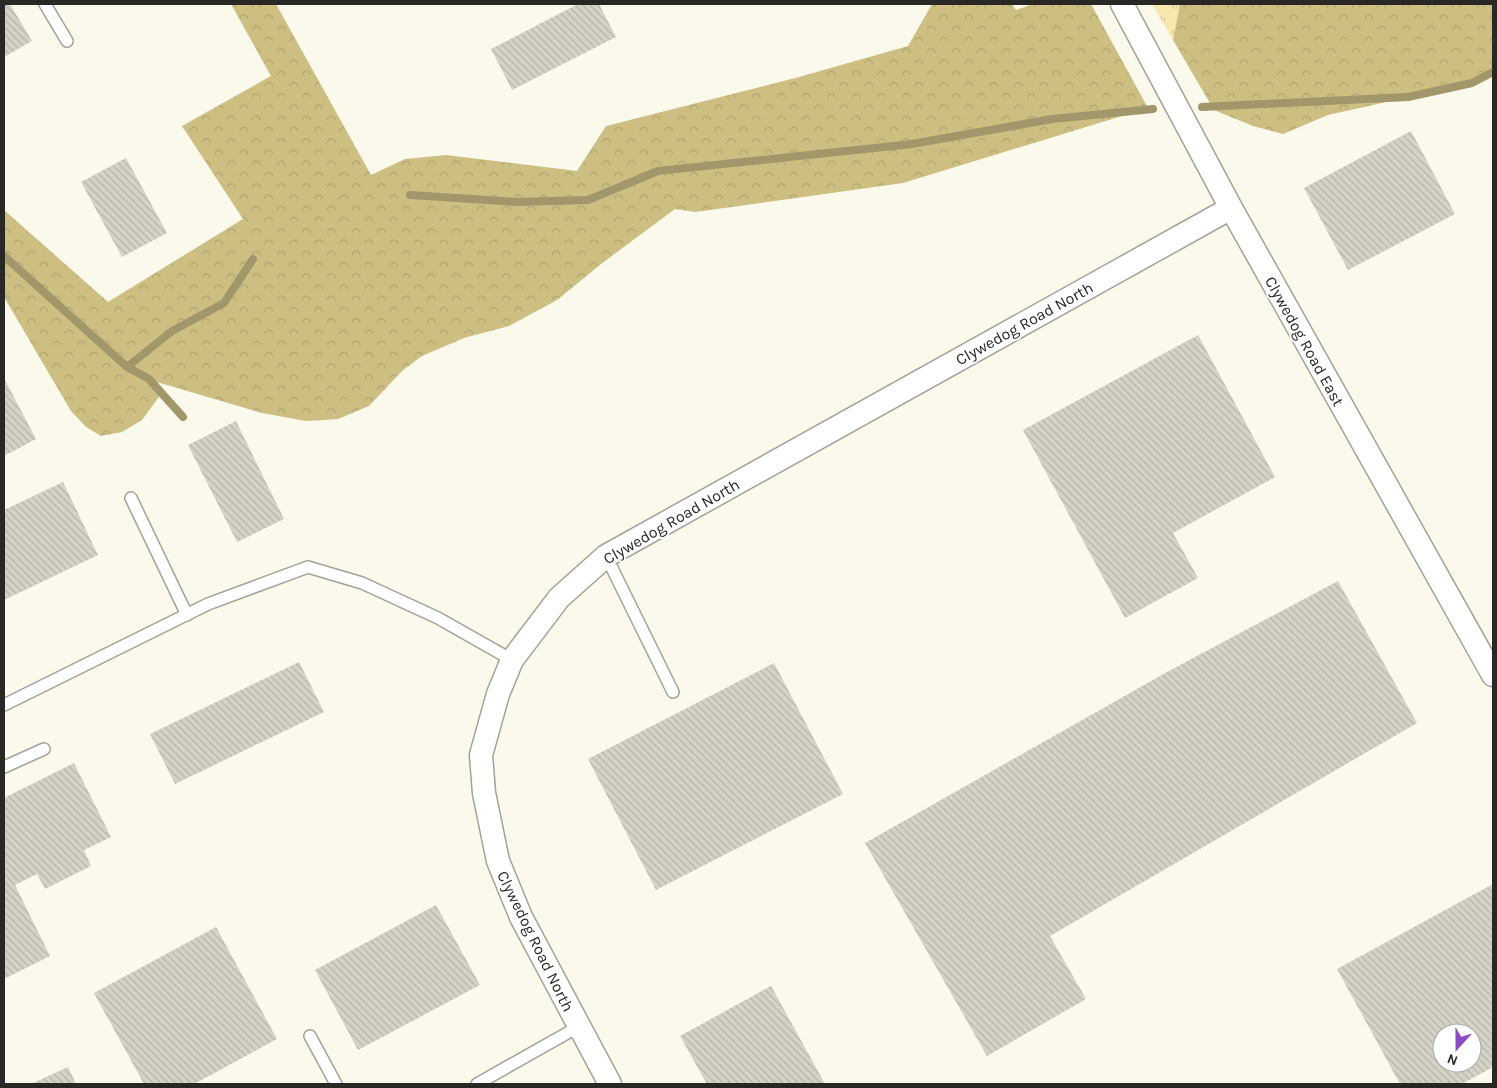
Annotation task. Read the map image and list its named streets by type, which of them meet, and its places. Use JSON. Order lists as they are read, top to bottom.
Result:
{
  "streets": {
    "street": ["Clywedog Road North", "Clywedog Road East"]
  },
  "crossings": [
    ["Clywedog Road North", "Clywedog Road East"]
  ],
  "north": "bottom"
}
